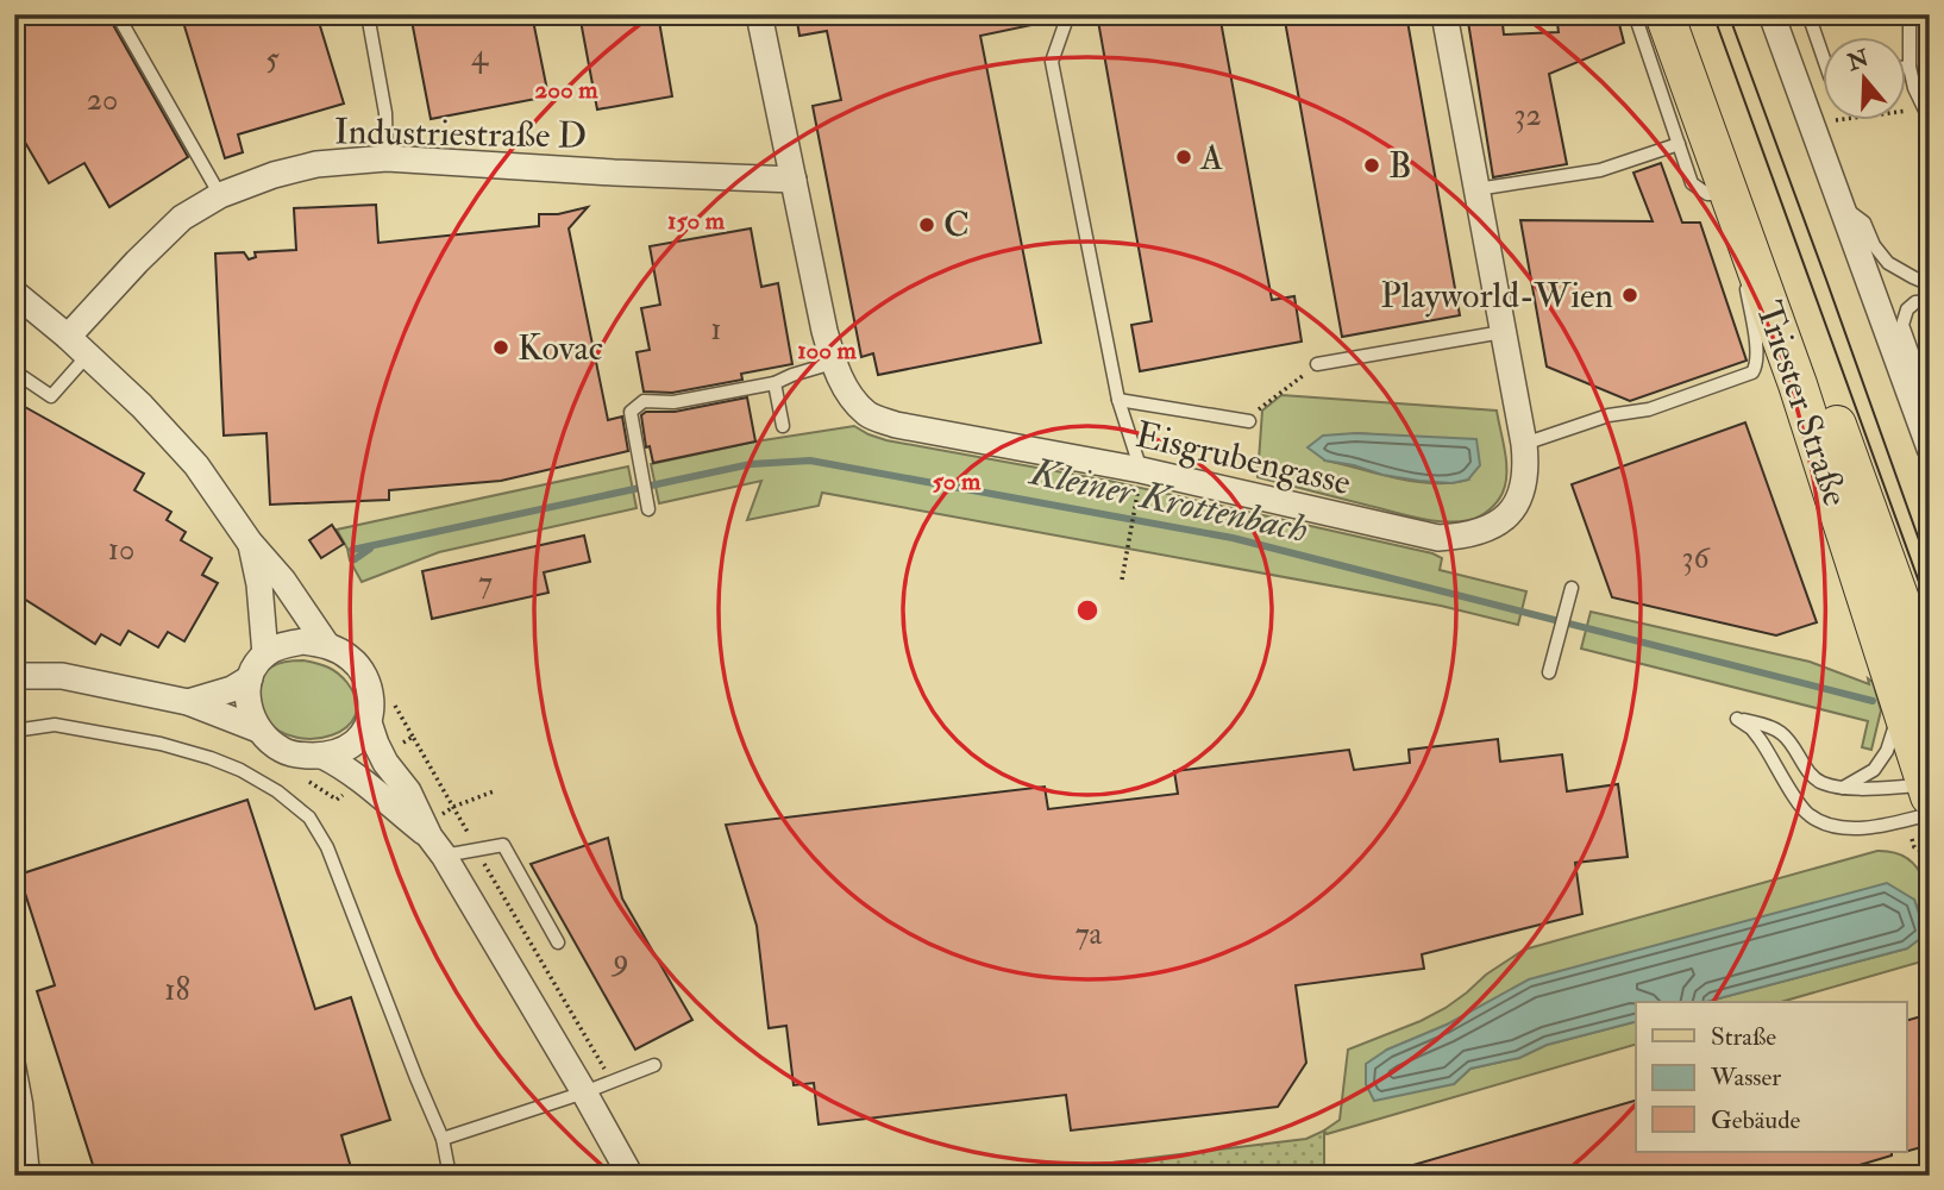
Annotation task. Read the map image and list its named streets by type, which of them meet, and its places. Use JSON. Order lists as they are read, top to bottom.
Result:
{
  "streets": {
    "main road": ["Triester Straße"],
    "street": ["Industriestraße D", "Eisgrubengasse"]
  },
  "crossings": [
    ["Industriestraße D", "Eisgrubengasse"]
  ],
  "water": ["Kleiner Krottenbach"],
  "places": [
    "A",
    "B",
    "C",
    "Playworld-Wien",
    "Kovac"
  ],
  "house_numbers": [
    "4",
    "5",
    "20",
    "32",
    "1",
    "10",
    "36",
    "7",
    "7a",
    "9",
    "18"
  ],
  "legend": ["Straße", "Wasser", "Gebäude"],
  "north": "top",
  "rings": [
    "200 m",
    "150 m",
    "100 m",
    "50 m"
  ]
}
